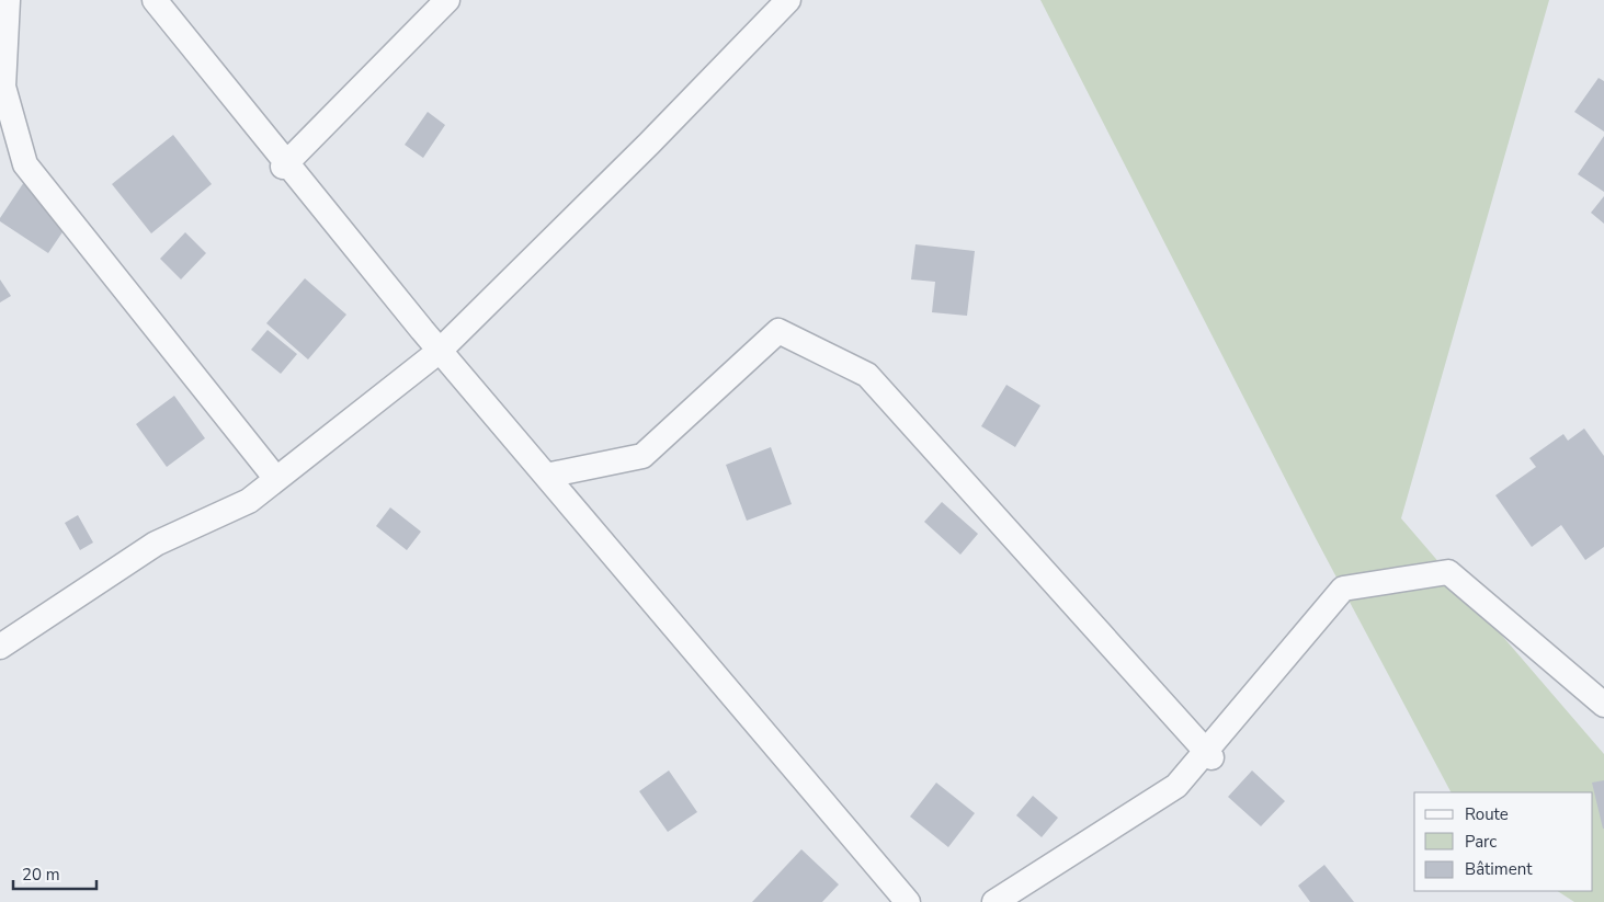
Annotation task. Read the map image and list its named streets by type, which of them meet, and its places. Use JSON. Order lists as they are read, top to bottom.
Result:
{
  "legend": ["Route", "Parc", "Bâtiment"],
  "scale_bar": "20 m"
}
